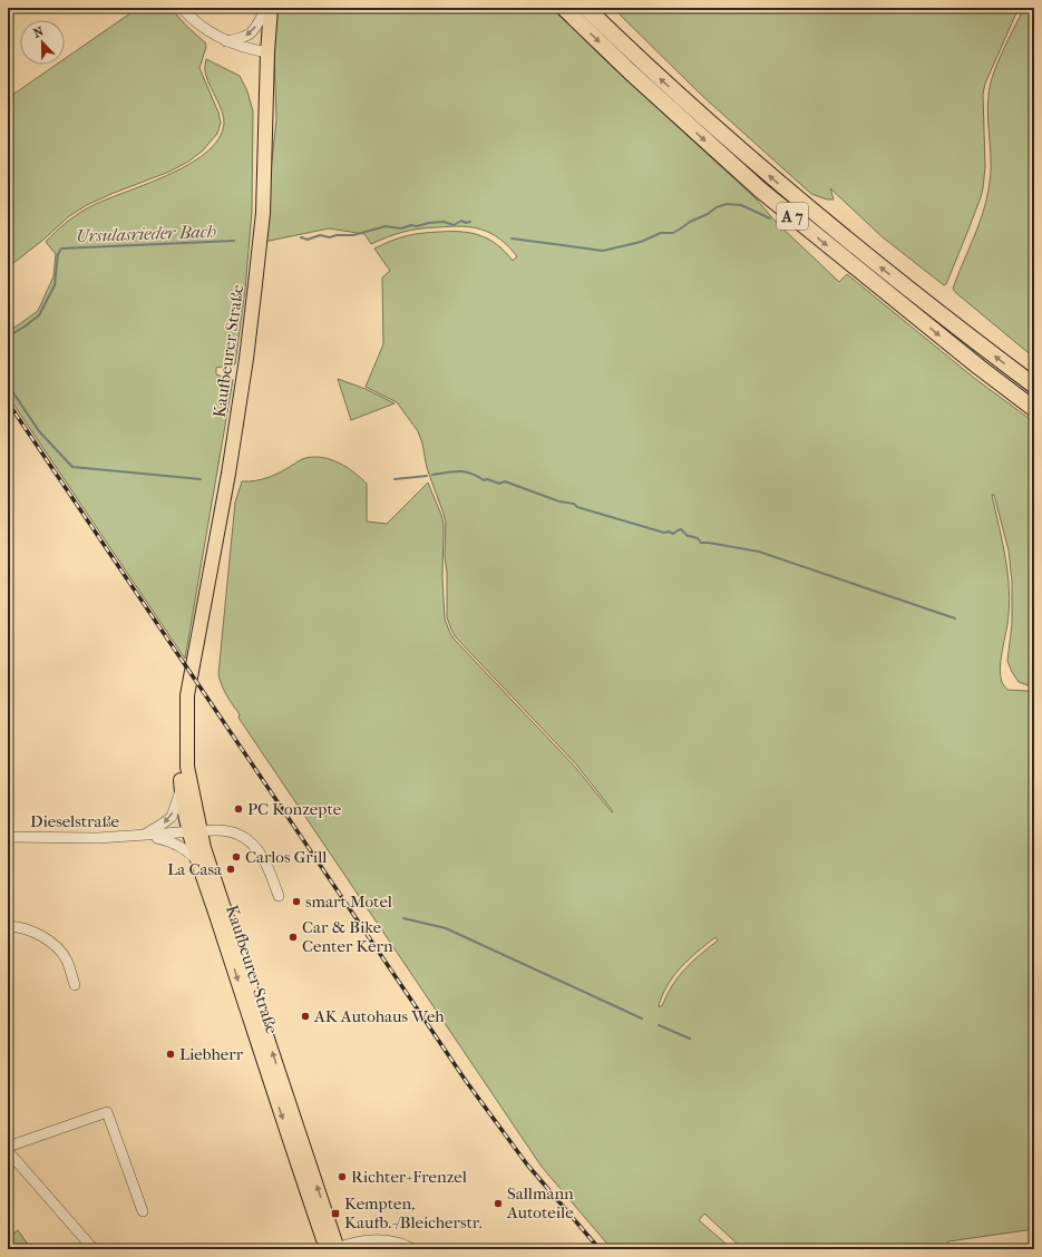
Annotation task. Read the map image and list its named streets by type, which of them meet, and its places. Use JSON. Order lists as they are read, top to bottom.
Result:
{
  "streets": {
    "highway": ["A 7"],
    "main road": ["Kaufbeurer Straße"],
    "street": ["Dieselstraße"]
  },
  "crossings": [
    ["Kaufbeurer Straße", "Dieselstraße"]
  ],
  "water": ["Ursulasrieder Bach"],
  "places": {
    "other": [
      "PC Konzepte",
      "Carlos Grill",
      "La Casa",
      "smart Motel",
      "Car & Bike Center Kern",
      "AK Autohaus Weh",
      "Liebherr",
      "Richter+Frenzel",
      "Sallmann Autoteile"
    ],
    "transit": ["Kempten, Kaufb.-/Bleicherstr."]
  },
  "north": "top"
}
